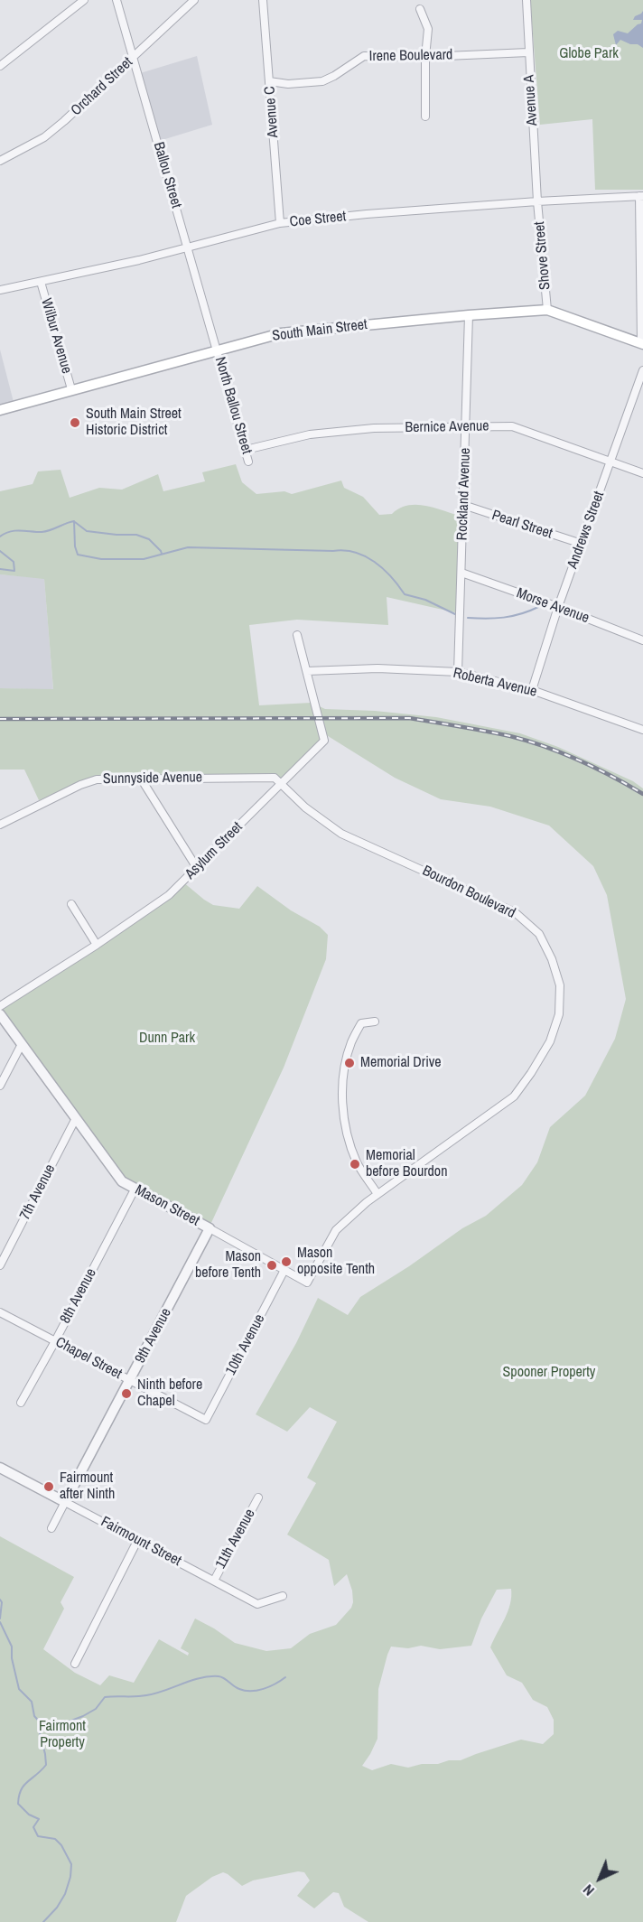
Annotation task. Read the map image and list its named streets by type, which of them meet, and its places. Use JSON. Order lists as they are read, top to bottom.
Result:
{
  "streets": {
    "main road": ["South Main Street"],
    "street": [
      "Irene Boulevard",
      "Orchard Street",
      "Avenue A",
      "Avenue C",
      "Ballou Street",
      "Coe Street",
      "Shove Street",
      "Wilbur Avenue",
      "North Ballou Street",
      "Bernice Avenue",
      "Rockland Avenue",
      "Pearl Street",
      "Andrews Street",
      "Morse Avenue",
      "Roberta Avenue",
      "Sunnyside Avenue",
      "Asylum Street",
      "Bourdon Boulevard",
      "7th Avenue",
      "Mason Street",
      "8th Avenue",
      "9th Avenue",
      "10th Avenue",
      "Chapel Street",
      "11th Avenue",
      "Fairmount Street"
    ]
  },
  "crossings": [
    ["Irene Boulevard", "Avenue A"],
    ["Irene Boulevard", "Avenue C"],
    ["Orchard Street", "Ballou Street"],
    ["Avenue A", "Coe Street"],
    ["Avenue A", "Shove Street"],
    ["Avenue C", "Coe Street"],
    ["Ballou Street", "Coe Street"],
    ["Ballou Street", "South Main Street"],
    ["Ballou Street", "North Ballou Street"],
    ["Coe Street", "Shove Street"],
    ["Coe Street", "Wilbur Avenue"],
    ["Shove Street", "South Main Street"],
    ["South Main Street", "Wilbur Avenue"],
    ["South Main Street", "North Ballou Street"],
    ["South Main Street", "Rockland Avenue"],
    ["North Ballou Street", "Bernice Avenue"],
    ["Bernice Avenue", "Rockland Avenue"],
    ["Bernice Avenue", "Andrews Street"],
    ["Rockland Avenue", "Pearl Street"],
    ["Rockland Avenue", "Morse Avenue"],
    ["Rockland Avenue", "Roberta Avenue"],
    ["Pearl Street", "Andrews Street"],
    ["Andrews Street", "Morse Avenue"],
    ["Andrews Street", "Roberta Avenue"],
    ["Roberta Avenue", "Asylum Street"],
    ["Sunnyside Avenue", "Asylum Street"],
    ["Sunnyside Avenue", "Bourdon Boulevard"],
    ["Asylum Street", "Bourdon Boulevard"],
    ["Bourdon Boulevard", "Mason Street"],
    ["7th Avenue", "Mason Street"],
    ["Mason Street", "8th Avenue"],
    ["Mason Street", "9th Avenue"],
    ["Mason Street", "10th Avenue"],
    ["8th Avenue", "Chapel Street"],
    ["9th Avenue", "Chapel Street"],
    ["9th Avenue", "Fairmount Street"],
    ["10th Avenue", "Chapel Street"],
    ["11th Avenue", "Fairmount Street"]
  ],
  "parks": [
    "Globe Park",
    "Dunn Park",
    "Spooner Property",
    "Fairmont Property"
  ],
  "places": [
    "South Main Street Historic District",
    "Memorial Drive",
    "Memorial before Bourdon",
    "Mason opposite Tenth",
    "Mason before Tenth",
    "Ninth before Chapel",
    "Fairmount after Ninth"
  ],
  "north": "bottom left"
}
